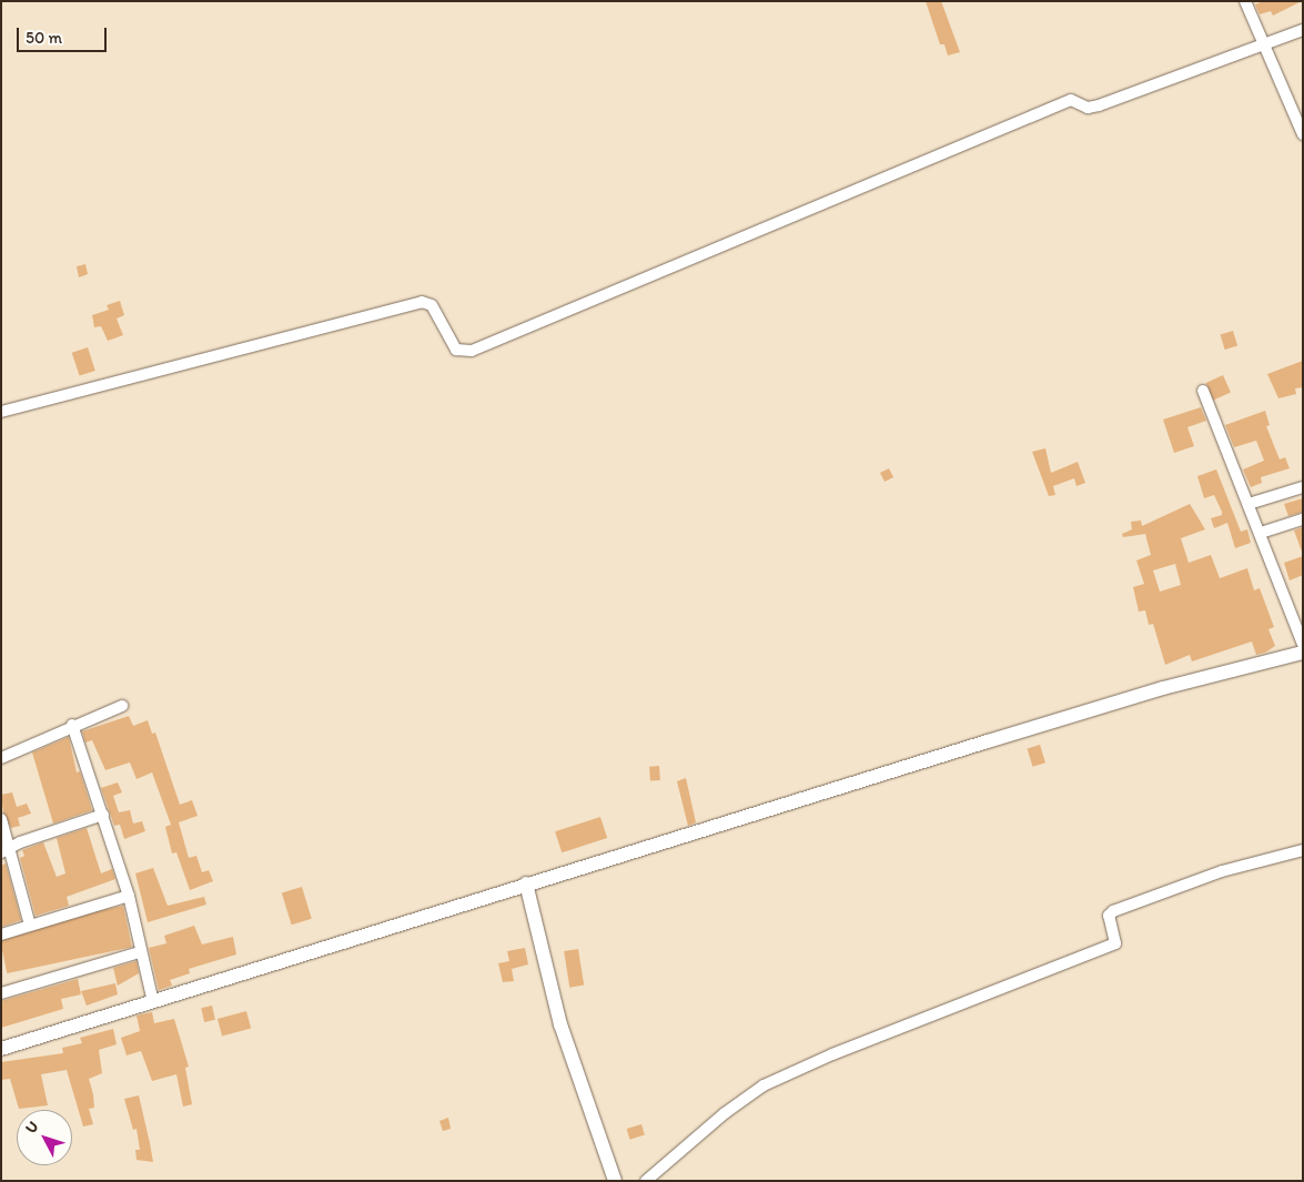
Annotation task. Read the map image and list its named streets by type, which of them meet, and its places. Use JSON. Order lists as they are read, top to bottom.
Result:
{
  "scale_bar": "50 m",
  "north": "top left"
}
